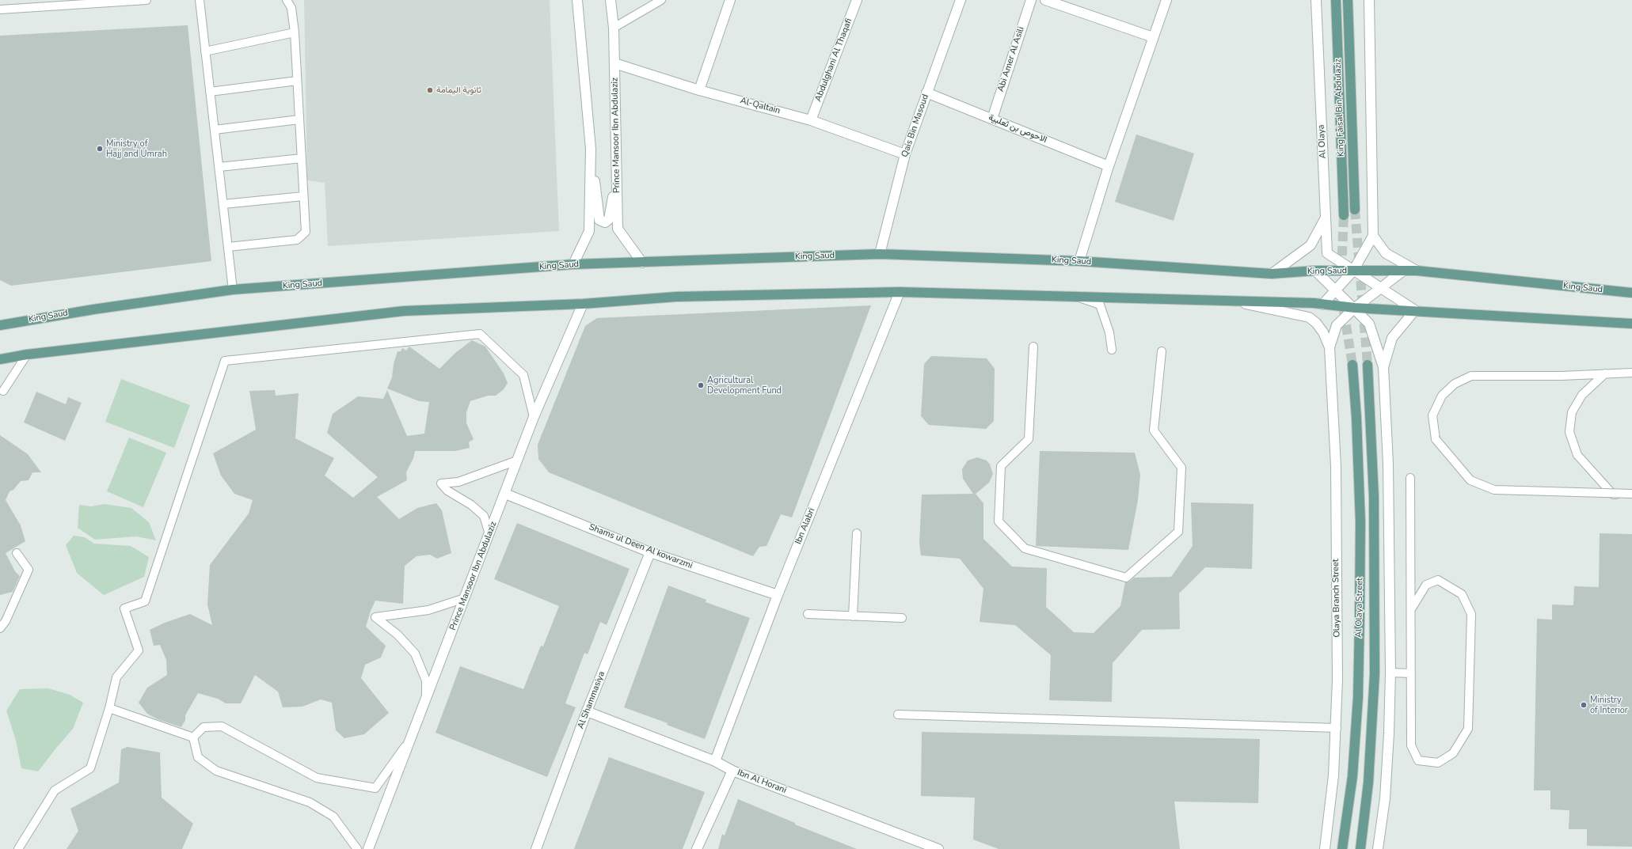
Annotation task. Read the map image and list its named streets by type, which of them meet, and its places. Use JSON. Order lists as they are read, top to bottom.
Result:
{
  "streets": {
    "main road": ["King Faisal Bin Abdulaziz", "King Saud", "Al Olaya Street"],
    "street": [
      "Abi Amer Al Asili",
      "Abdulghani Al Thaqafi",
      "Al-Qaltain",
      "Qais Bin Masoud",
      "الاحوص بن ثعلبية",
      "Prince Mansoor Ibn Abdulaziz",
      "Al Olaya",
      "Ibn Alabri",
      "Shams ul Deen Al kowarzmi",
      "Olaya Branch Street",
      "Al Shammasiya",
      "Ibn Al Horani"
    ]
  },
  "crossings": [
    ["Abi Amer Al Asili", "الاحوص بن ثعلبية"],
    ["Abdulghani Al Thaqafi", "Al-Qaltain"],
    ["Al-Qaltain", "Qais Bin Masoud"],
    ["Al-Qaltain", "Prince Mansoor Ibn Abdulaziz"],
    ["Qais Bin Masoud", "الاحوص بن ثعلبية"],
    ["Qais Bin Masoud", "King Saud"],
    ["Prince Mansoor Ibn Abdulaziz", "King Saud"],
    ["Prince Mansoor Ibn Abdulaziz", "Shams ul Deen Al kowarzmi"],
    ["Al Olaya", "King Saud"],
    ["Al Olaya", "Olaya Branch Street"],
    ["King Saud", "Olaya Branch Street"],
    ["Ibn Alabri", "Shams ul Deen Al kowarzmi"],
    ["Ibn Alabri", "Ibn Al Horani"],
    ["Shams ul Deen Al kowarzmi", "Al Shammasiya"],
    ["Al Shammasiya", "Ibn Al Horani"]
  ],
  "places": [
    "ثانوية اليمامة",
    "Ministry of Hajj and Umrah",
    "Agricultural Development Fund",
    "Ministry of Interior"
  ]
}
